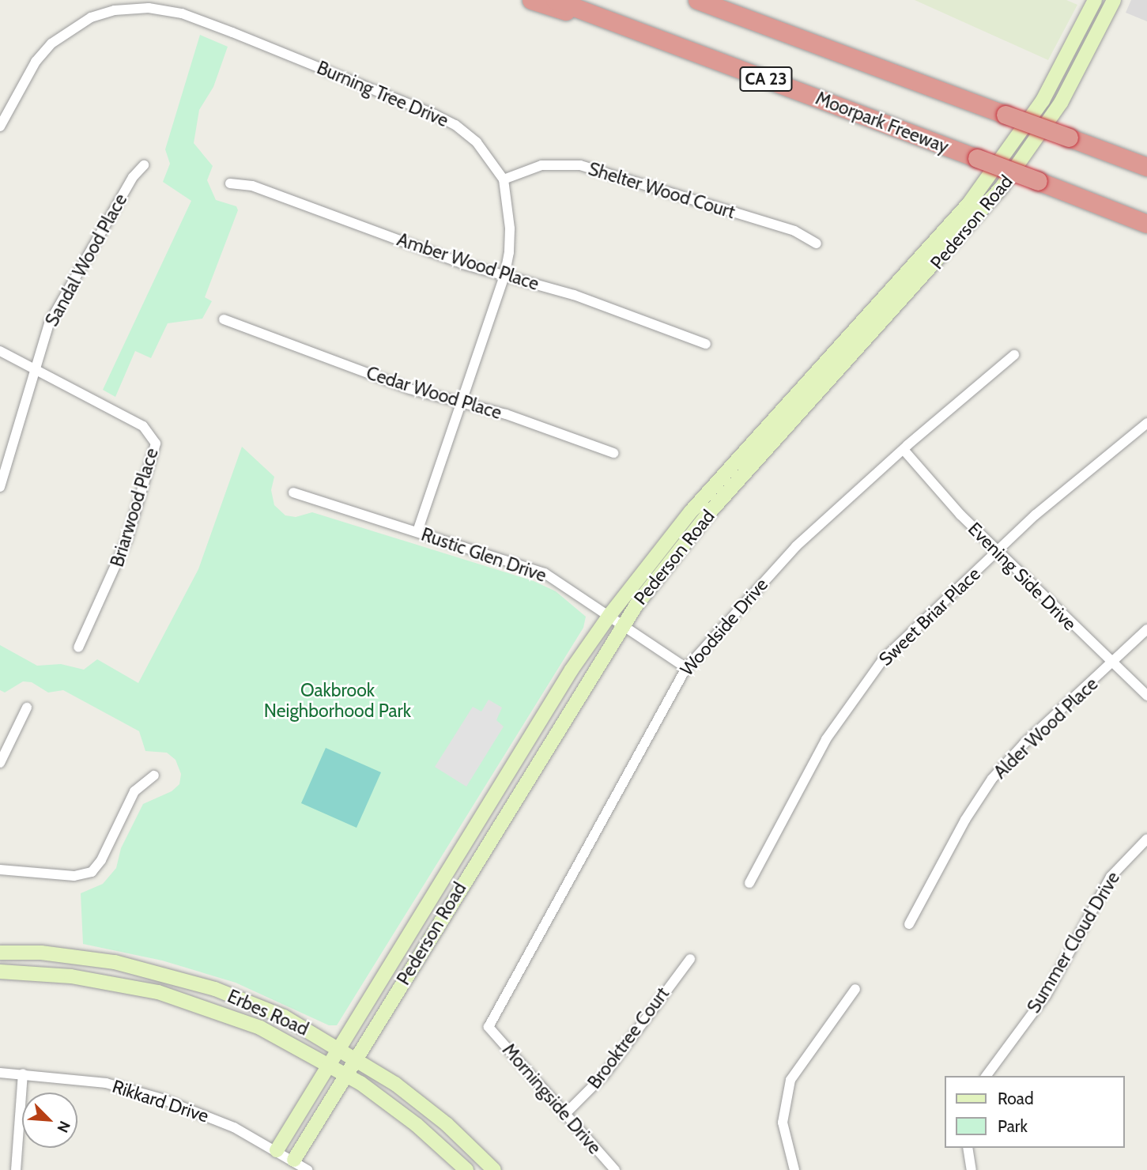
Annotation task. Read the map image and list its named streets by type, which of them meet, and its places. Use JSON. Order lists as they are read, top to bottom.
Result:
{
  "streets": {
    "highway": ["CA 23", "Moorpark Freeway"],
    "street": [
      "Burning Tree Drive",
      "Shelter Wood Court",
      "Pederson Road",
      "Sandal Wood Place",
      "Amber Wood Place",
      "Cedar Wood Place",
      "Briarwood Place",
      "Rustic Glen Drive",
      "Evening Side Drive",
      "Sweet Briar Place",
      "Woodside Drive",
      "Alder Wood Place",
      "Summer Cloud Drive",
      "Erbes Road",
      "Brooktree Court",
      "Morningside Drive",
      "Rikkard Drive"
    ]
  },
  "crossings": [
    ["Burning Tree Drive", "Shelter Wood Court"],
    ["Burning Tree Drive", "Amber Wood Place"],
    ["Burning Tree Drive", "Cedar Wood Place"],
    ["Burning Tree Drive", "Rustic Glen Drive"],
    ["Pederson Road", "Rustic Glen Drive"],
    ["Pederson Road", "Erbes Road"],
    ["Pederson Road", "Rikkard Drive"],
    ["Sandal Wood Place", "Briarwood Place"],
    ["Rustic Glen Drive", "Woodside Drive"],
    ["Evening Side Drive", "Sweet Briar Place"],
    ["Evening Side Drive", "Woodside Drive"],
    ["Evening Side Drive", "Alder Wood Place"],
    ["Woodside Drive", "Morningside Drive"],
    ["Brooktree Court", "Morningside Drive"]
  ],
  "parks": ["Oakbrook Neighborhood Park"],
  "legend": ["Road", "Park"],
  "north": "bottom right"
}
